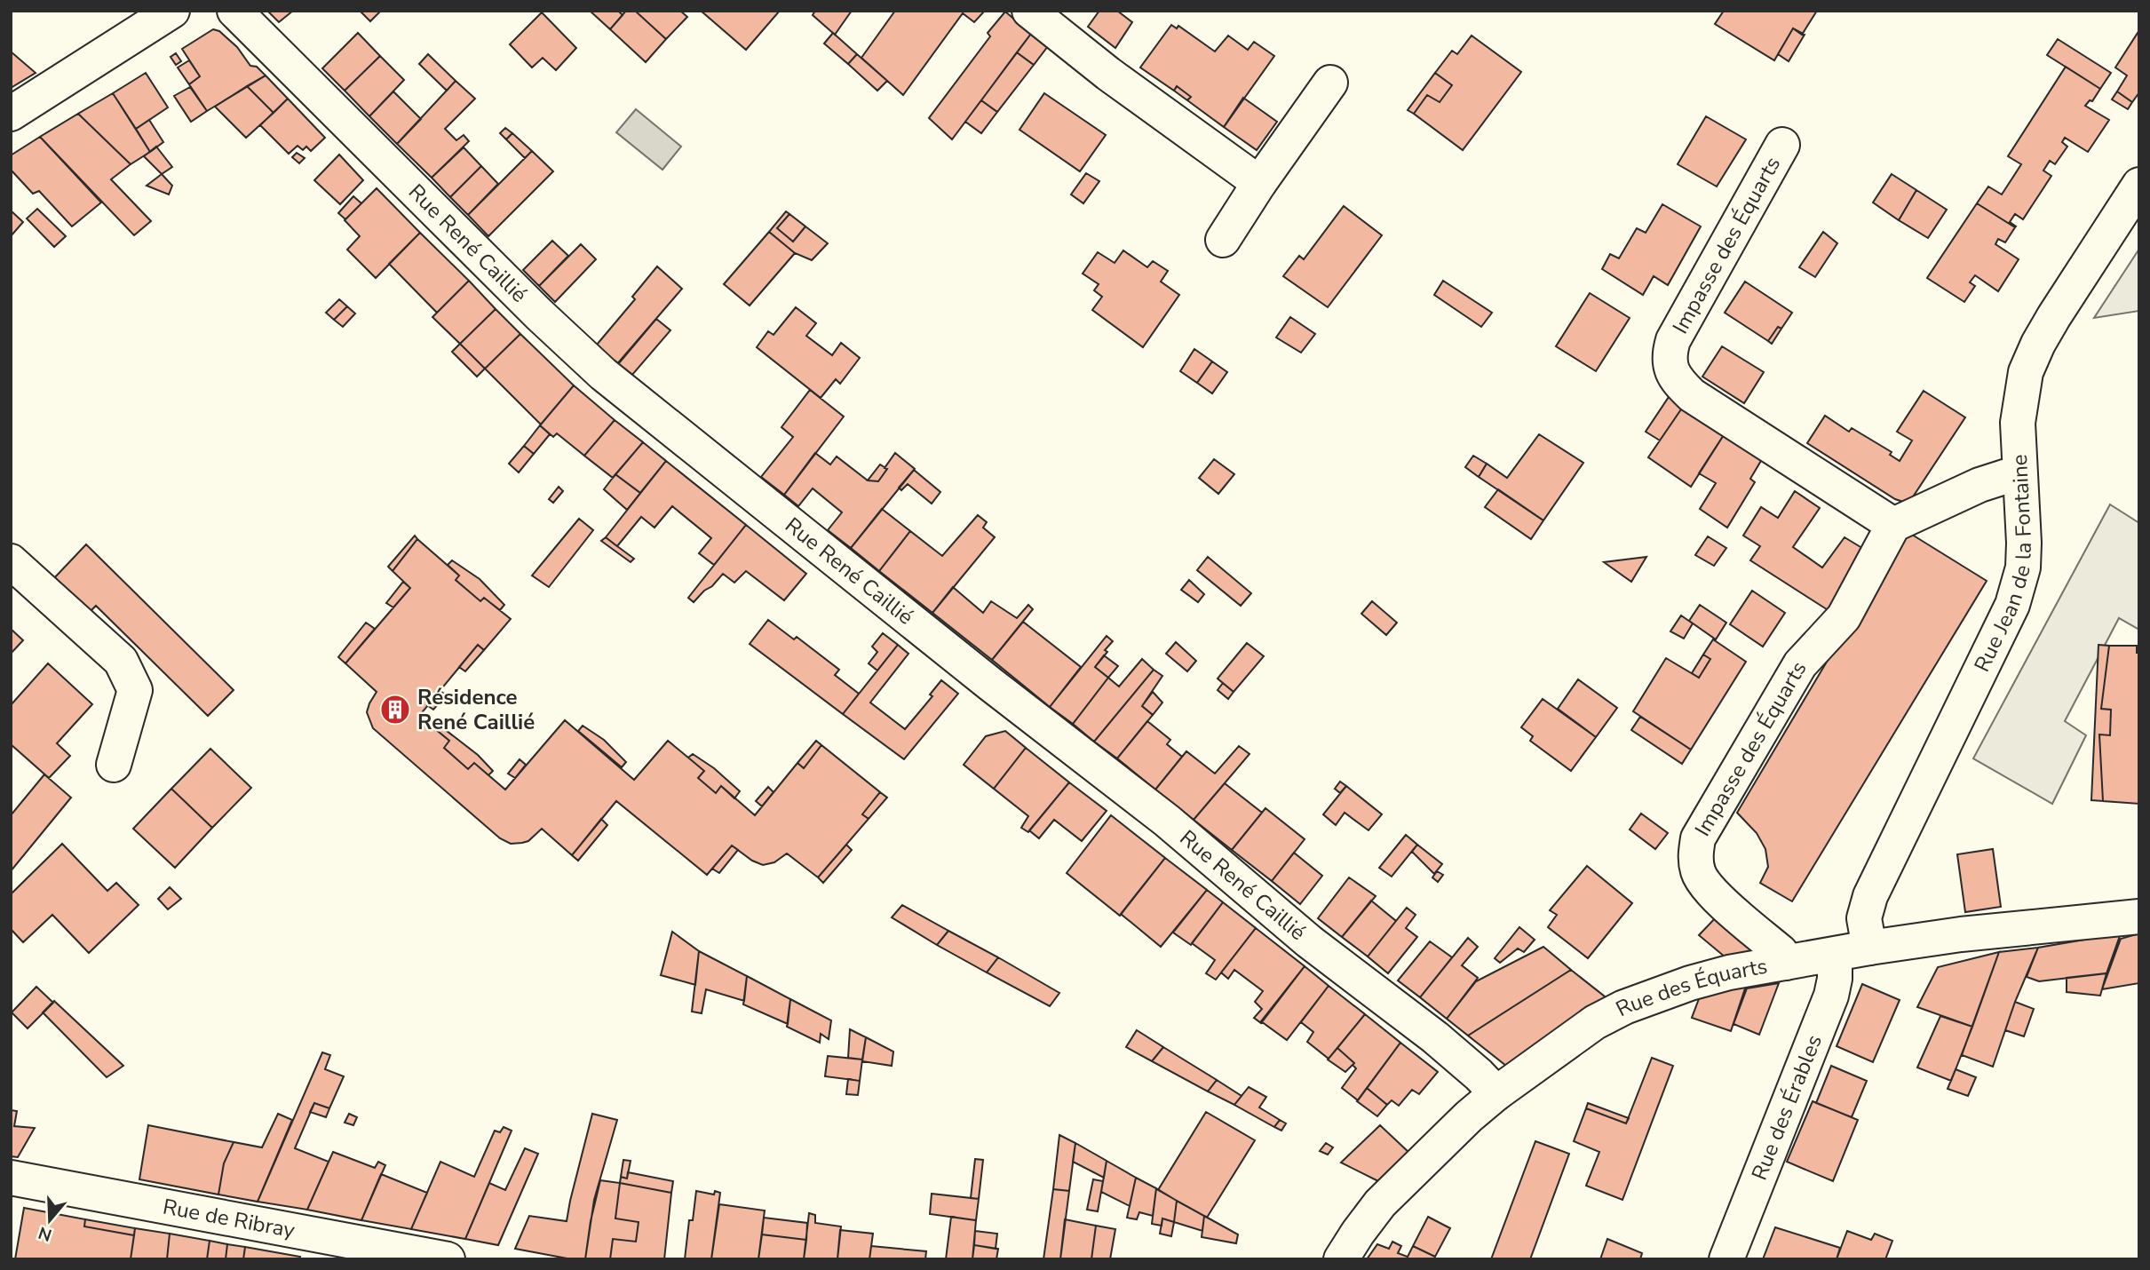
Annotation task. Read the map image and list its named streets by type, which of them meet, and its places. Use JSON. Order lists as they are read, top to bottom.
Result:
{
  "streets": {
    "street": [
      "Rue René Caillié",
      "Impasse des Équarts",
      "Rue Jean de la Fontaine",
      "Rue des Équarts",
      "Rue des Érables",
      "Rue de Ribray"
    ]
  },
  "crossings": [
    ["Rue René Caillié", "Rue des Équarts"],
    ["Impasse des Équarts", "Rue des Équarts"],
    ["Rue Jean de la Fontaine", "Rue des Équarts"],
    ["Rue des Équarts", "Rue des Érables"]
  ],
  "places": {
    "building": ["Résidence René Caillié"]
  },
  "north": "bottom"
}
